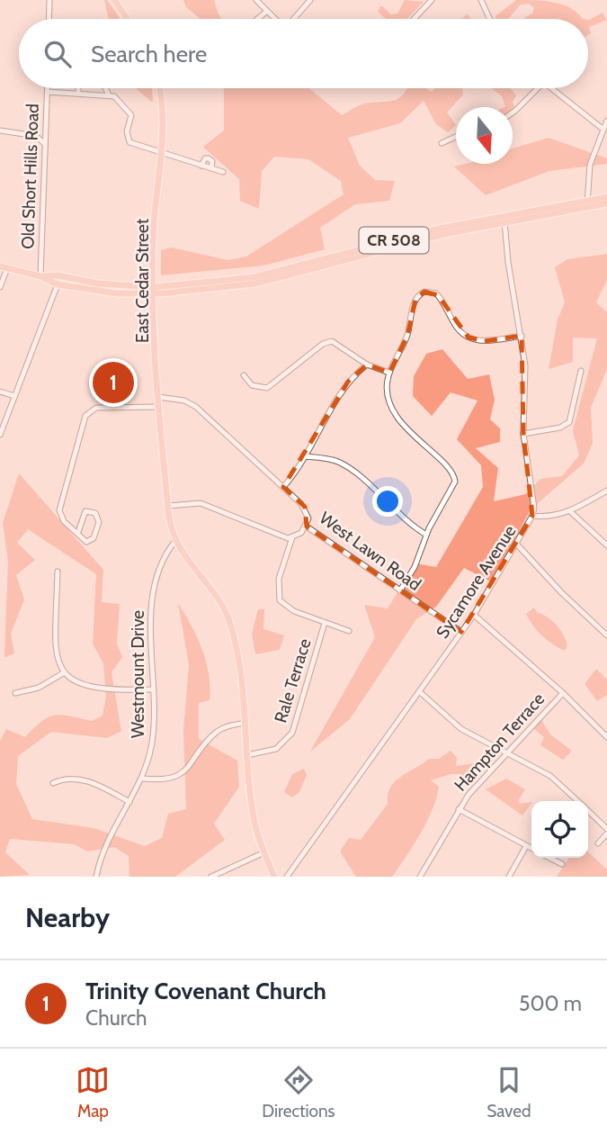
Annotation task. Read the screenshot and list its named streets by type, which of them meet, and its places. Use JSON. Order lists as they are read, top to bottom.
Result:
{
  "streets": {
    "main road": ["CR 508", "East Cedar Street"],
    "street": [
      "Old Short Hills Road",
      "West Lawn Road",
      "Sycamore Avenue",
      "Westmount Drive",
      "Rale Terrace",
      "Hampton Terrace"
    ]
  },
  "crossings": [
    ["Old Short Hills Road", "CR 508"],
    ["CR 508", "East Cedar Street"],
    ["CR 508", "Sycamore Avenue"],
    ["East Cedar Street", "West Lawn Road"],
    ["East Cedar Street", "Westmount Drive"],
    ["East Cedar Street", "Rale Terrace"],
    ["West Lawn Road", "Sycamore Avenue"]
  ],
  "north": "bottom",
  "page": {
    "search": "Search here",
    "pins": "1",
    "heading": "Nearby",
    "list": [
      {
        "mark": "1",
        "name": "Trinity Covenant Church",
        "note": "Church",
        "value": "500 m"
      }
    ],
    "nav": ["Map", "Directions", "Saved"]
  }
}
